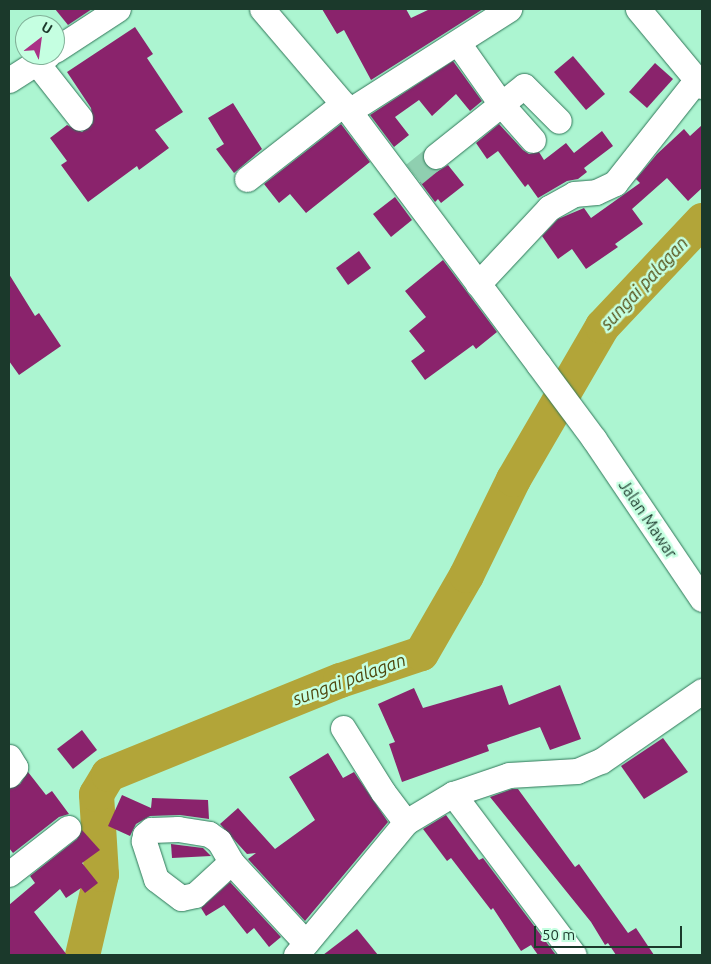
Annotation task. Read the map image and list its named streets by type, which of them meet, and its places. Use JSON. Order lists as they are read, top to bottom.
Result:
{
  "streets": {
    "street": ["Jalan Mawar"]
  },
  "water": ["sungai palagan"],
  "scale_bar": "50 m",
  "north": "top right"
}
